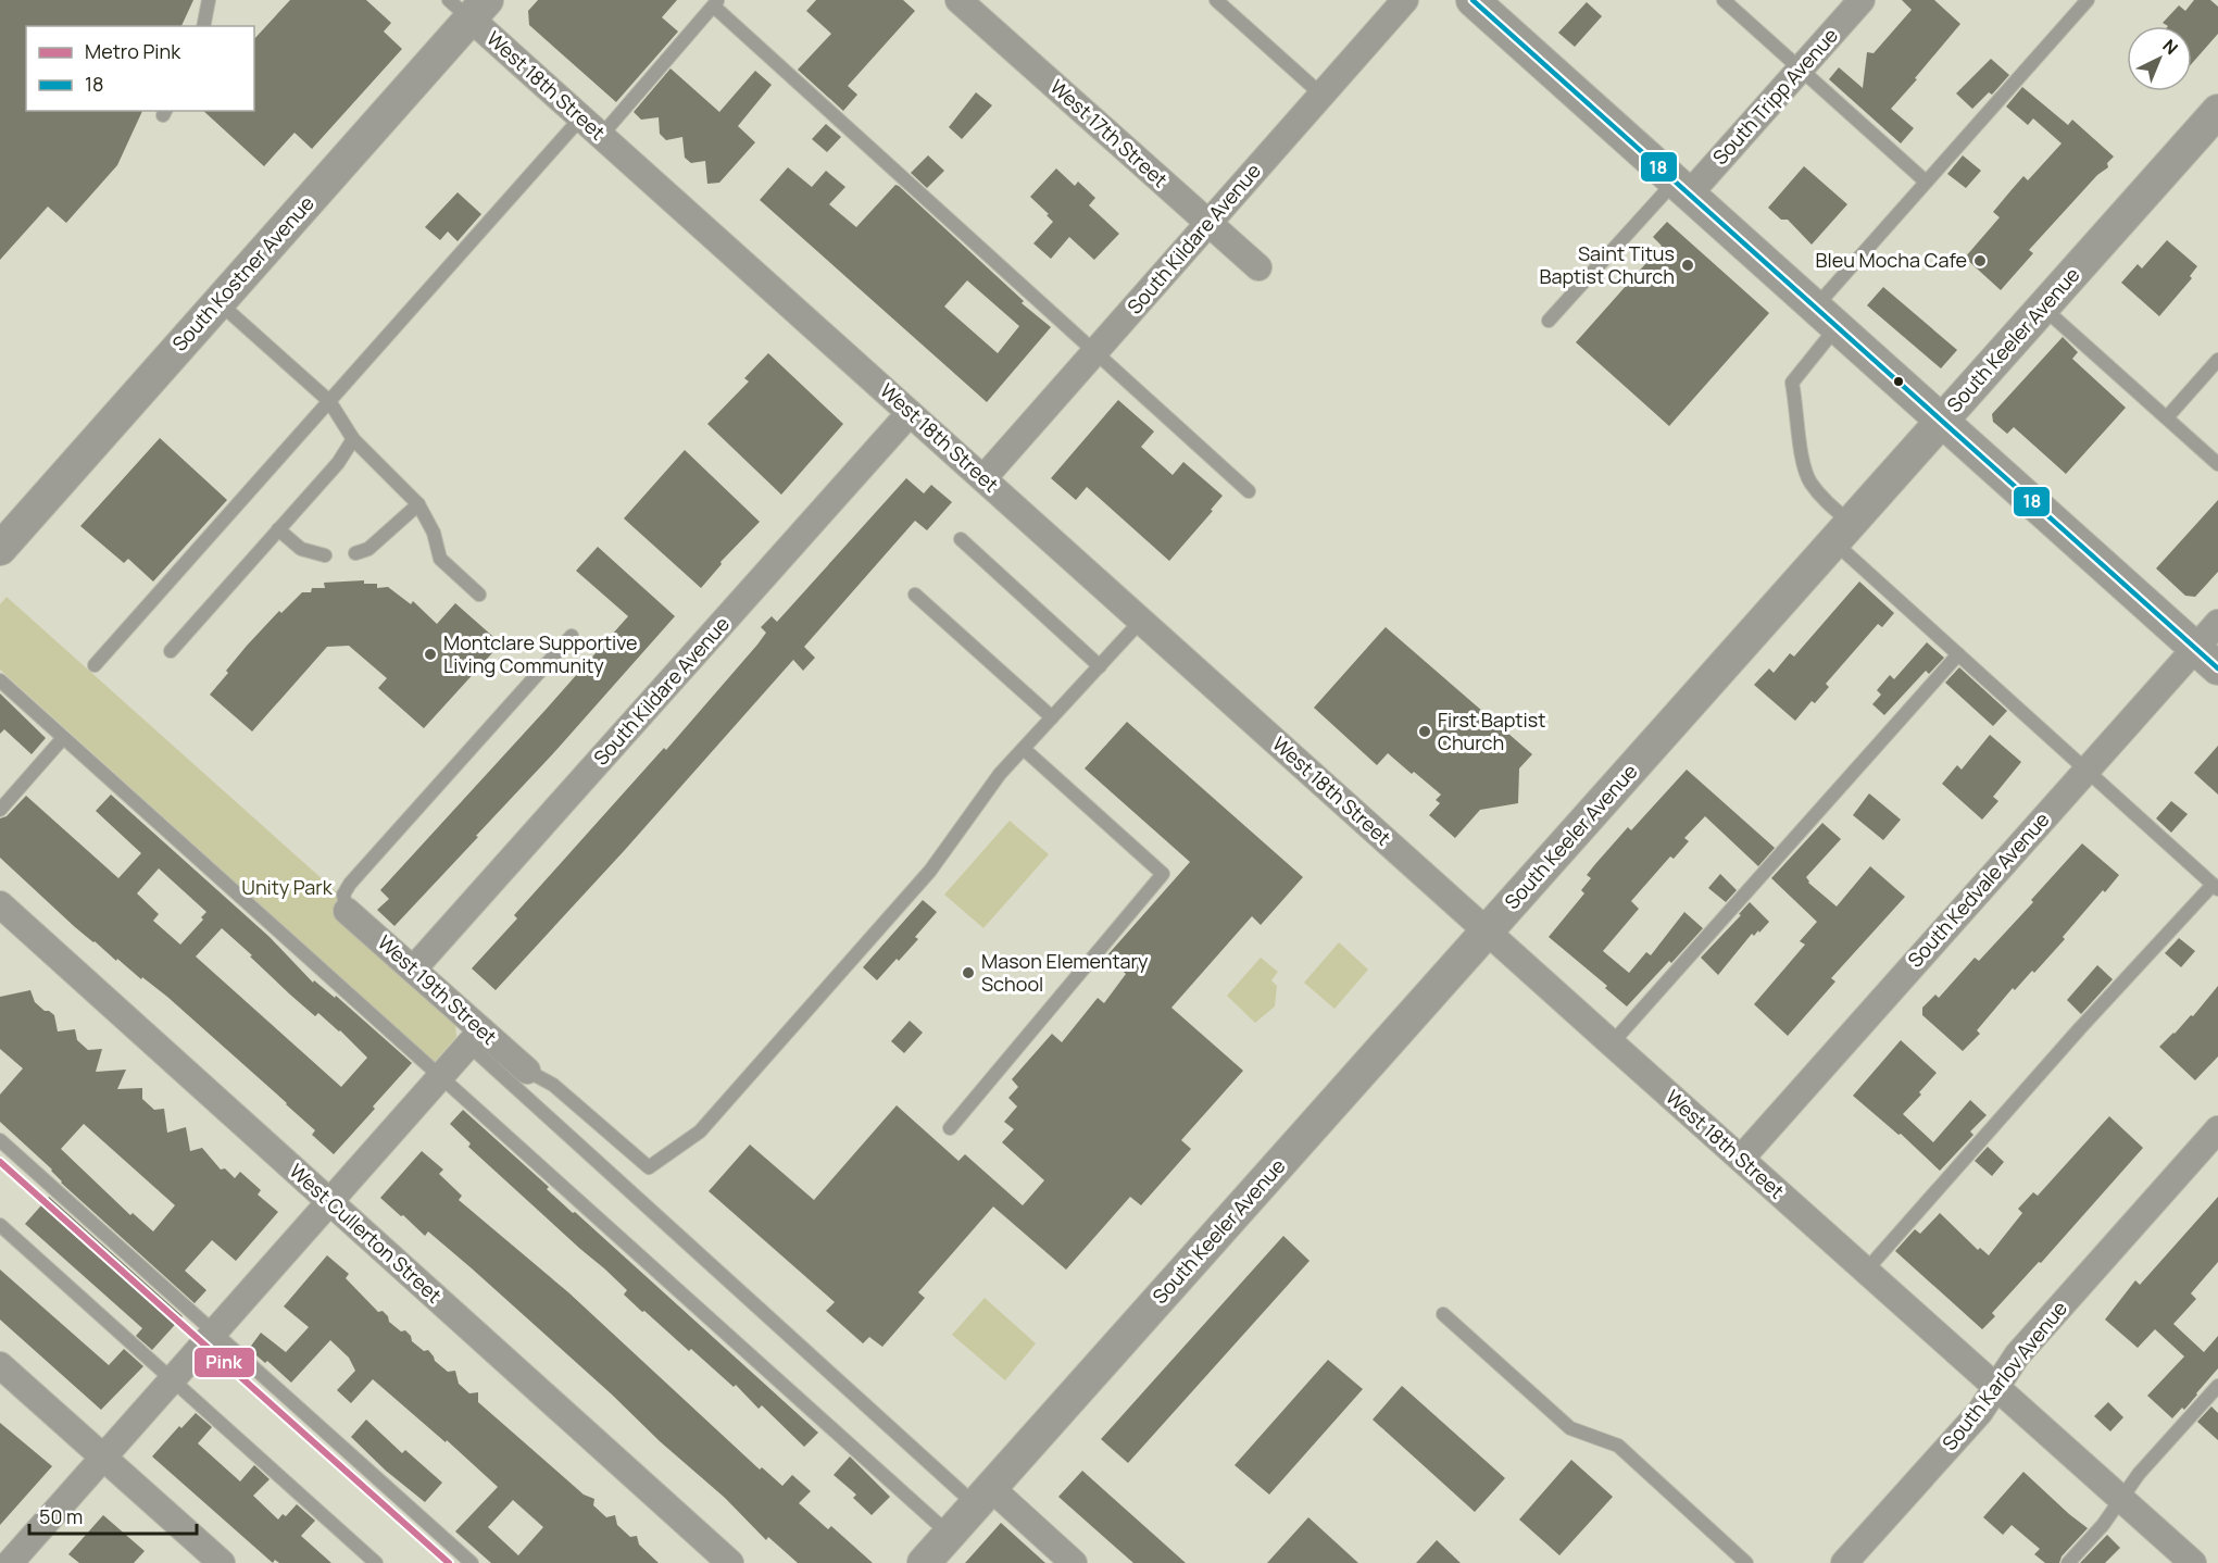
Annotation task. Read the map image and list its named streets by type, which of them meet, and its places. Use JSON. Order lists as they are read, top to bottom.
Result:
{
  "streets": {
    "street": [
      "West 18th Street",
      "South Tripp Avenue",
      "West 17th Street",
      "South Kildare Avenue",
      "South Kostner Avenue",
      "South Keeler Avenue",
      "South Kedvale Avenue",
      "West 19th Street",
      "West Cullerton Street",
      "South Karlov Avenue"
    ]
  },
  "crossings": [
    ["West 18th Street", "South Kildare Avenue"],
    ["West 18th Street", "South Kostner Avenue"],
    ["West 18th Street", "South Keeler Avenue"],
    ["West 18th Street", "South Kedvale Avenue"],
    ["West 18th Street", "South Karlov Avenue"],
    ["West 17th Street", "South Kildare Avenue"],
    ["South Kildare Avenue", "West 19th Street"]
  ],
  "parks": ["Unity Park"],
  "places": [
    "Bleu Mocha Cafe",
    "Saint Titus Baptist Church",
    "Montclare Supportive Living Community",
    "First Baptist Church",
    "Mason Elementary School"
  ],
  "lines": ["transit line 18", "metro line Pink"],
  "legend": ["Metro Pink", "18"],
  "scale_bar": "50 m",
  "north": "top right"
}
